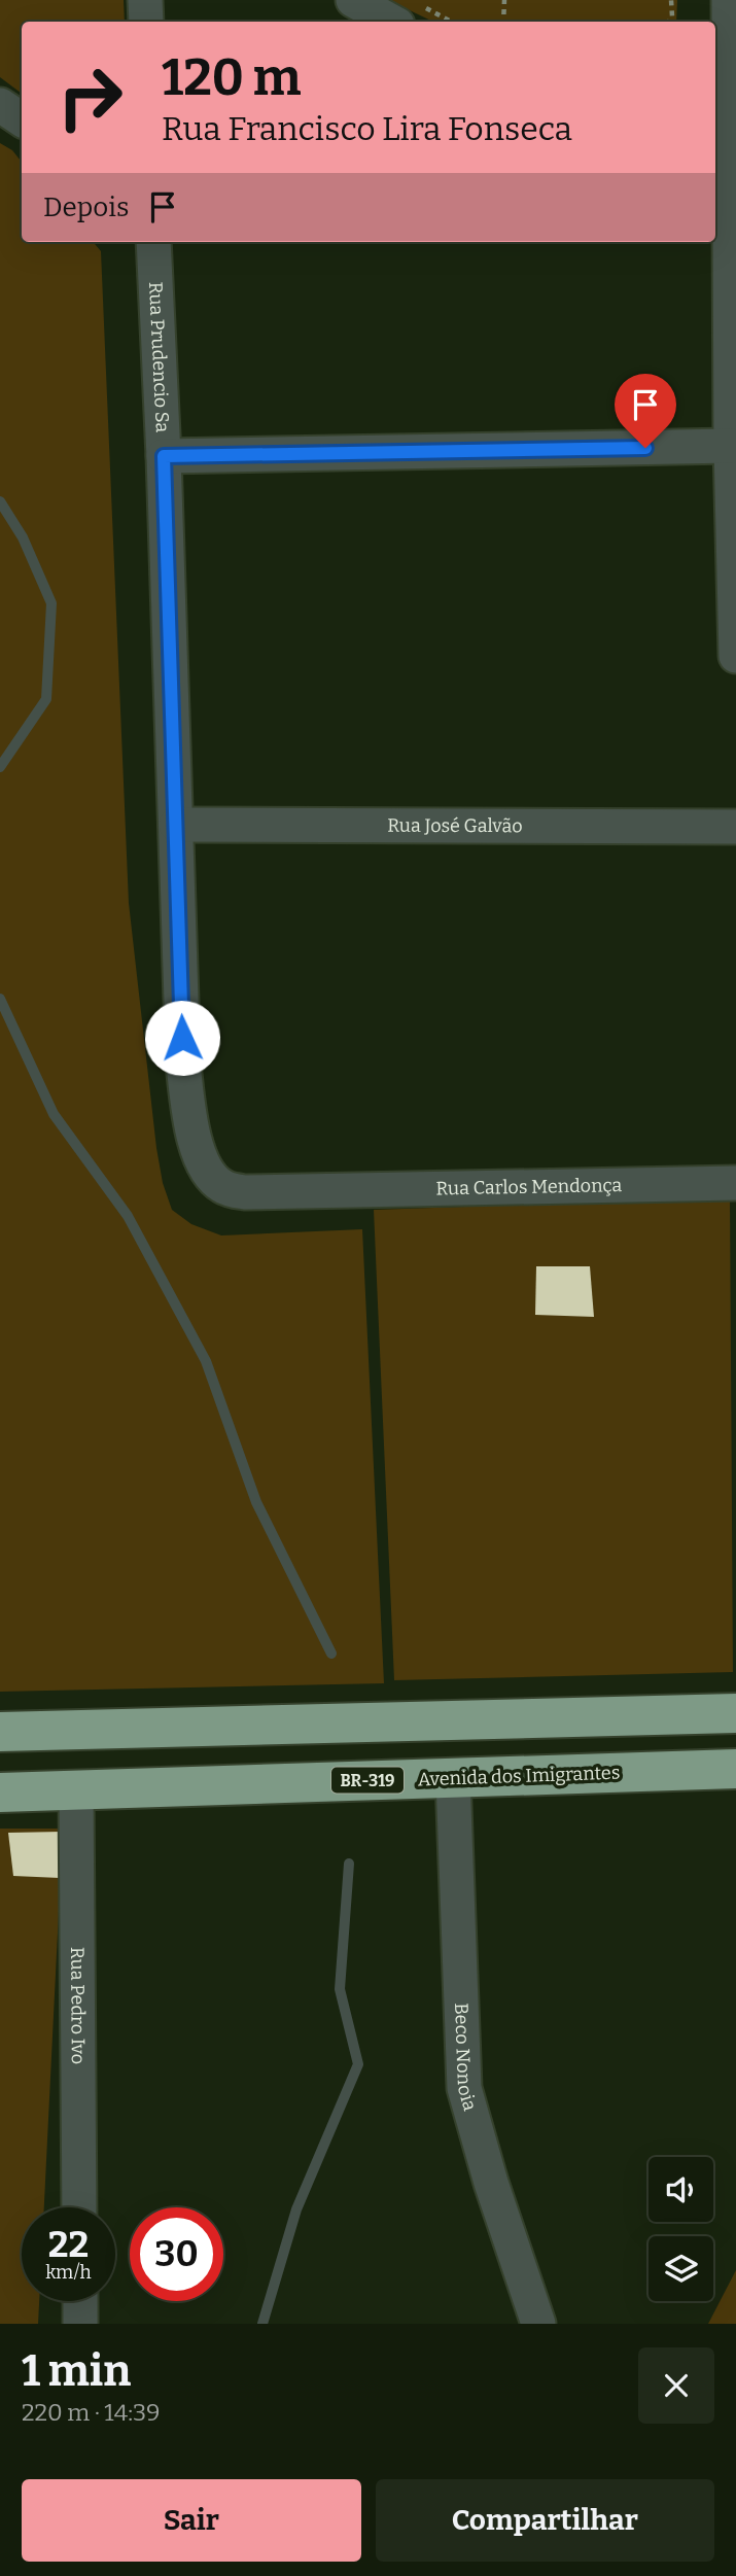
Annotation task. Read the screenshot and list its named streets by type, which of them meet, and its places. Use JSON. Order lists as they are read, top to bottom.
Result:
{
  "streets": {
    "highway": ["Avenida dos Imigrantes", "BR-319"],
    "street": [
      "Rua Prudencio Sa",
      "Rua José Galvão",
      "Rua Carlos Mendonça",
      "Rua Pedro Ivo",
      "Beco Nonoia"
    ]
  },
  "crossings": [
    ["Rua Prudencio Sa", "Rua José Galvão"],
    ["Rua Prudencio Sa", "Rua Carlos Mendonça"],
    ["Avenida dos Imigrantes", "Rua Pedro Ivo"],
    ["Avenida dos Imigrantes", "Beco Nonoia"]
  ],
  "page": {
    "turn": ["120 m", "Rua Francisco Lira Fonseca"],
    "then": "Depois",
    "speed": "22 km/h",
    "limit": "30",
    "heading": ["1 min", "220 m · 14:39"],
    "buttons": ["Sair", "Compartilhar"]
  }
}
